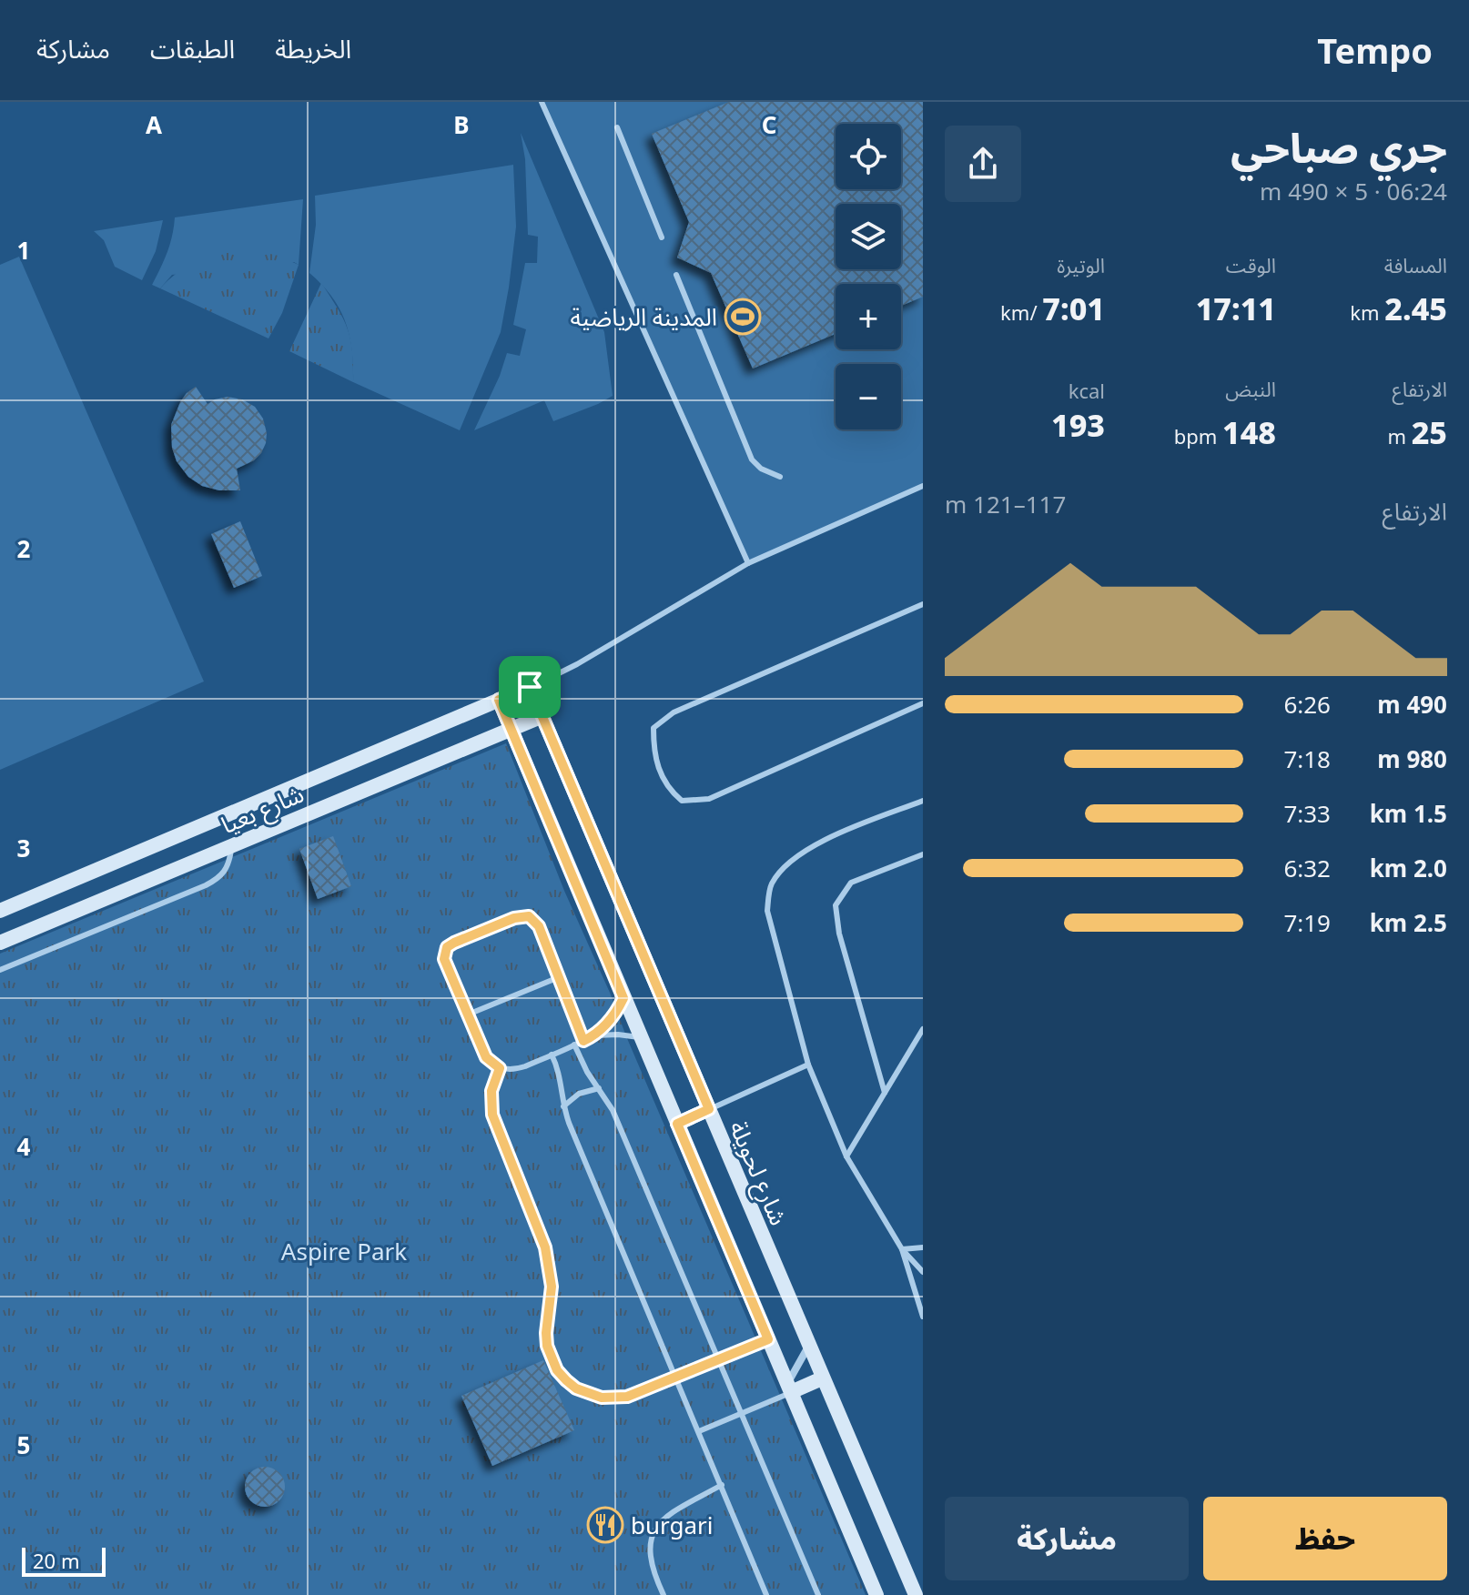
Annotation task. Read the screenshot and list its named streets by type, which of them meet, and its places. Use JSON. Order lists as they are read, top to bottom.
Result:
{
  "streets": {
    "street": ["شارع بعيا", "شارع لحويلة"]
  },
  "crossings": [
    ["شارع بعيا", "شارع لحويلة"]
  ],
  "parks": ["Aspire Park"],
  "places": {
    "sports": ["المدينة الرياضية"],
    "restaurant": ["burgari"]
  },
  "scale_bar": "20 m",
  "page": {
    "header": "Tempo",
    "nav": ["الخريطة", "الطبقات", "مشاركة"],
    "heading": ["جري صباحي", "06:24 · 5 × 490 m"],
    "map_buttons": ["+", "−"],
    "stats": [
      ["المسافة", "2.45 km"],
      ["الوقت", "17:11"],
      ["الوتيرة", "7:01 /km"],
      ["الارتفاع", "25 m"],
      ["النبض", "148 bpm"],
      ["kcal", "193"]
    ],
    "chart": ["الارتفاع", "117–121 m"],
    "list": [
      {
        "name": "490 m",
        "note": "6:26"
      },
      {
        "name": "980 m",
        "note": "7:18"
      },
      {
        "name": "1.5 km",
        "note": "7:33"
      },
      {
        "name": "2.0 km",
        "note": "6:32"
      },
      {
        "name": "2.5 km",
        "note": "7:19"
      }
    ],
    "buttons": ["حفظ", "مشاركة"],
    "scale": "20 m"
  },
  "grid": {
    "columns": ["A", "B", "C"],
    "rows": [
      "1",
      "2",
      "3",
      "4",
      "5"
    ]
  }
}
